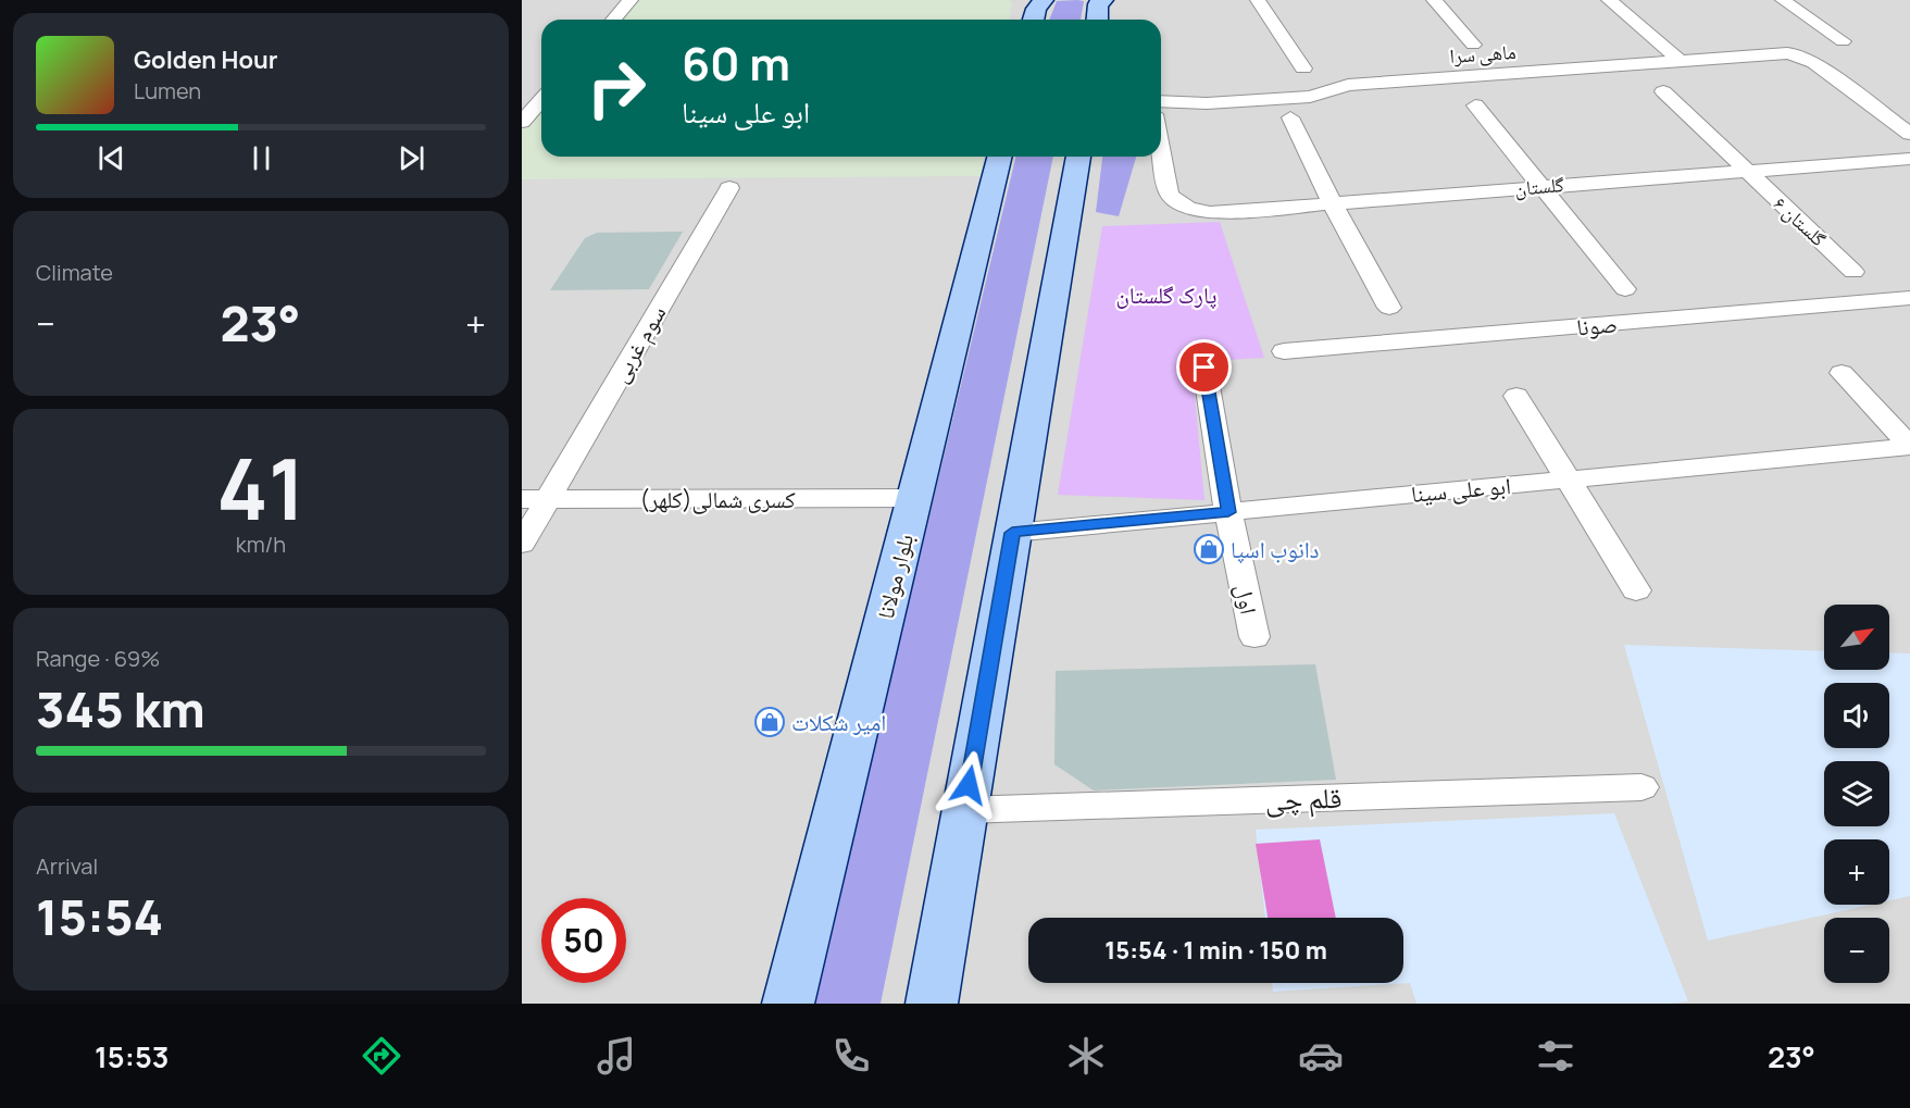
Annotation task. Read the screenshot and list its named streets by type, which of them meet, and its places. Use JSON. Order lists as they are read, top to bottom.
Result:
{
  "streets": {
    "main road": ["بلوار مولانا"],
    "street": [
      "ماهی سرا",
      "گلستان",
      "گلستان ۶",
      "صونا",
      "سوم غربی",
      "ابو علی سینا",
      "کسری شمالی(کلهر)",
      "اول",
      "قلم چی"
    ]
  },
  "crossings": [
    ["گلستان", "گلستان ۶"],
    ["سوم غربی", "کسری شمالی(کلهر)"],
    ["ابو علی سینا", "اول"],
    ["کسری شمالی(کلهر)", "بلوار مولانا"]
  ],
  "parks": ["پارک گلستان"],
  "places": {
    "shop": ["دانوب اسپا", "امیر شکلات"]
  },
  "north": "top right",
  "page": {
    "turn": ["60 m", "ابو علی سینا"],
    "song": ["Golden Hour", "Lumen"],
    "tile": [
      "Climate",
      ["41", "km/h"],
      ["Range · 69%", "345 km"],
      ["Arrival", "15:54"]
    ],
    "heat": ["−", "23°", "+"],
    "map_buttons": ["+", "−"],
    "limit": "50",
    "trip": "15:54 · 1 min · 150 m",
    "tabs": ["15:53", "23°"]
  }
}
